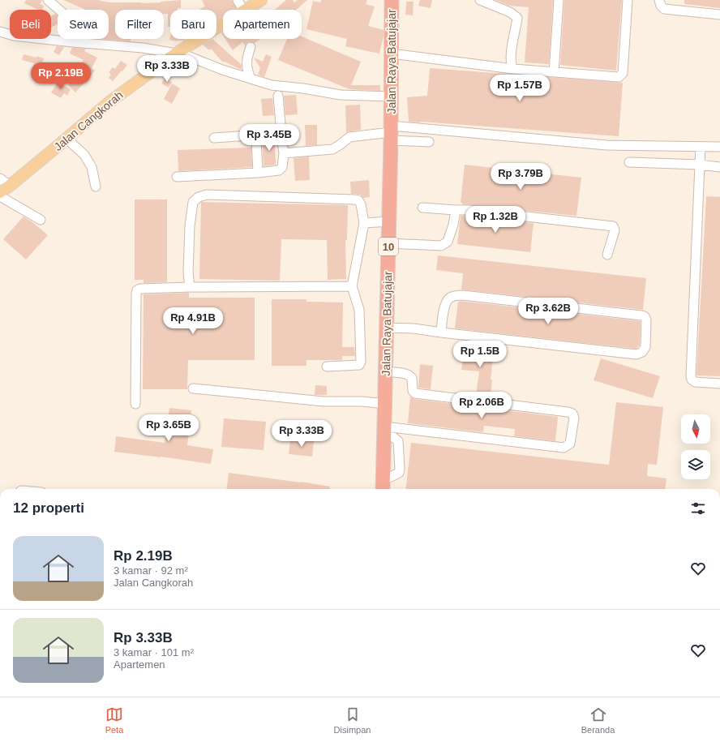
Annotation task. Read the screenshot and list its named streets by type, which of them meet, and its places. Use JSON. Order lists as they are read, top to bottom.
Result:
{
  "streets": {
    "highway": ["Jalan Raya Batujajar", "10"],
    "main road": ["Jalan Cangkorah"]
  },
  "north": "bottom",
  "page": {
    "chip": [
      "Beli",
      "Sewa",
      "Filter",
      "Baru",
      "Apartemen"
    ],
    "price": [
      "Rp 3.33B",
      "Rp 2.19B",
      "Rp 1.57B",
      "Rp 3.45B",
      "Rp 3.79B",
      "Rp 1.32B",
      "Rp 3.62B",
      "Rp 4.91B",
      "Rp 1.5B",
      "Rp 2.06B",
      "Rp 3.65B",
      "Rp 3.33B"
    ],
    "heading": "12 properti",
    "list": [
      {
        "name": "Rp 2.19B",
        "note": "3 kamar · 92 m² · Jalan Cangkorah"
      },
      {
        "name": "Rp 3.33B",
        "note": "3 kamar · 101 m² · Apartemen"
      }
    ],
    "tabs": ["Peta", "Disimpan", "Beranda"]
  }
}
